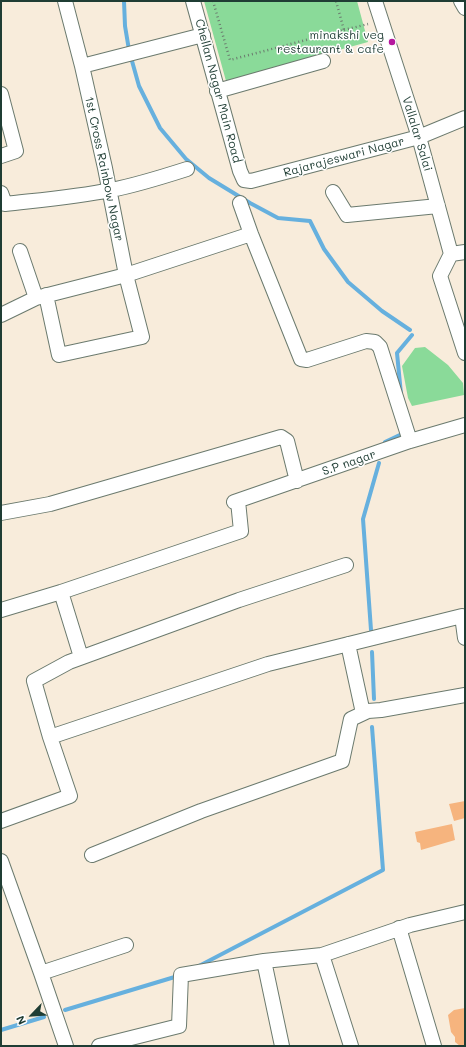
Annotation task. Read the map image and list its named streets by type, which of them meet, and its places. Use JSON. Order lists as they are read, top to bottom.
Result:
{
  "streets": {
    "street": [
      "Chellan Nagar Main Road",
      "Vallalar Salai",
      "Rajarajeswari Nagar",
      "1st Cross Rainbow Nagar",
      "S.P nagar"
    ]
  },
  "crossings": [
    ["Chellan Nagar Main Road", "Rajarajeswari Nagar"],
    ["Vallalar Salai", "Rajarajeswari Nagar"]
  ],
  "places": ["minakshi veg restaurant & cafe"],
  "north": "bottom left"
}
